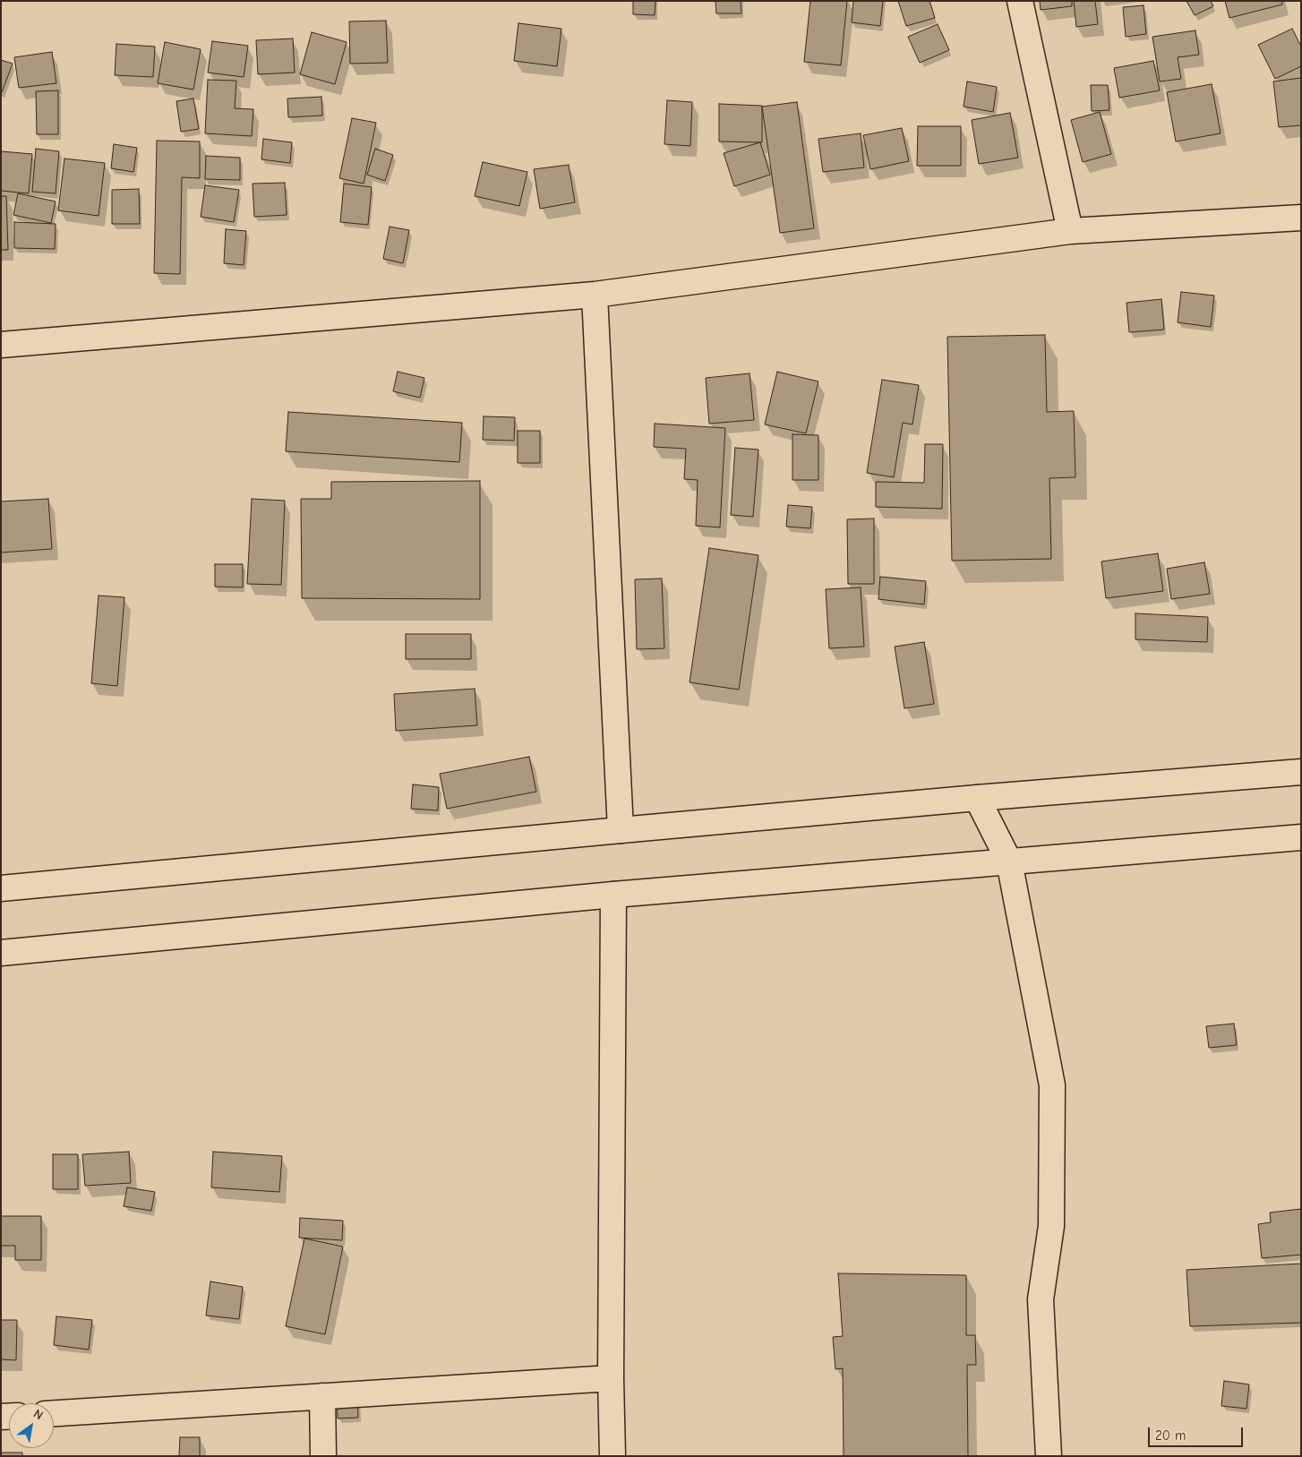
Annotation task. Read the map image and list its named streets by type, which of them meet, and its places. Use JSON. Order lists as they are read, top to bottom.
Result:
{
  "scale_bar": "20 m",
  "north": "top right"
}
